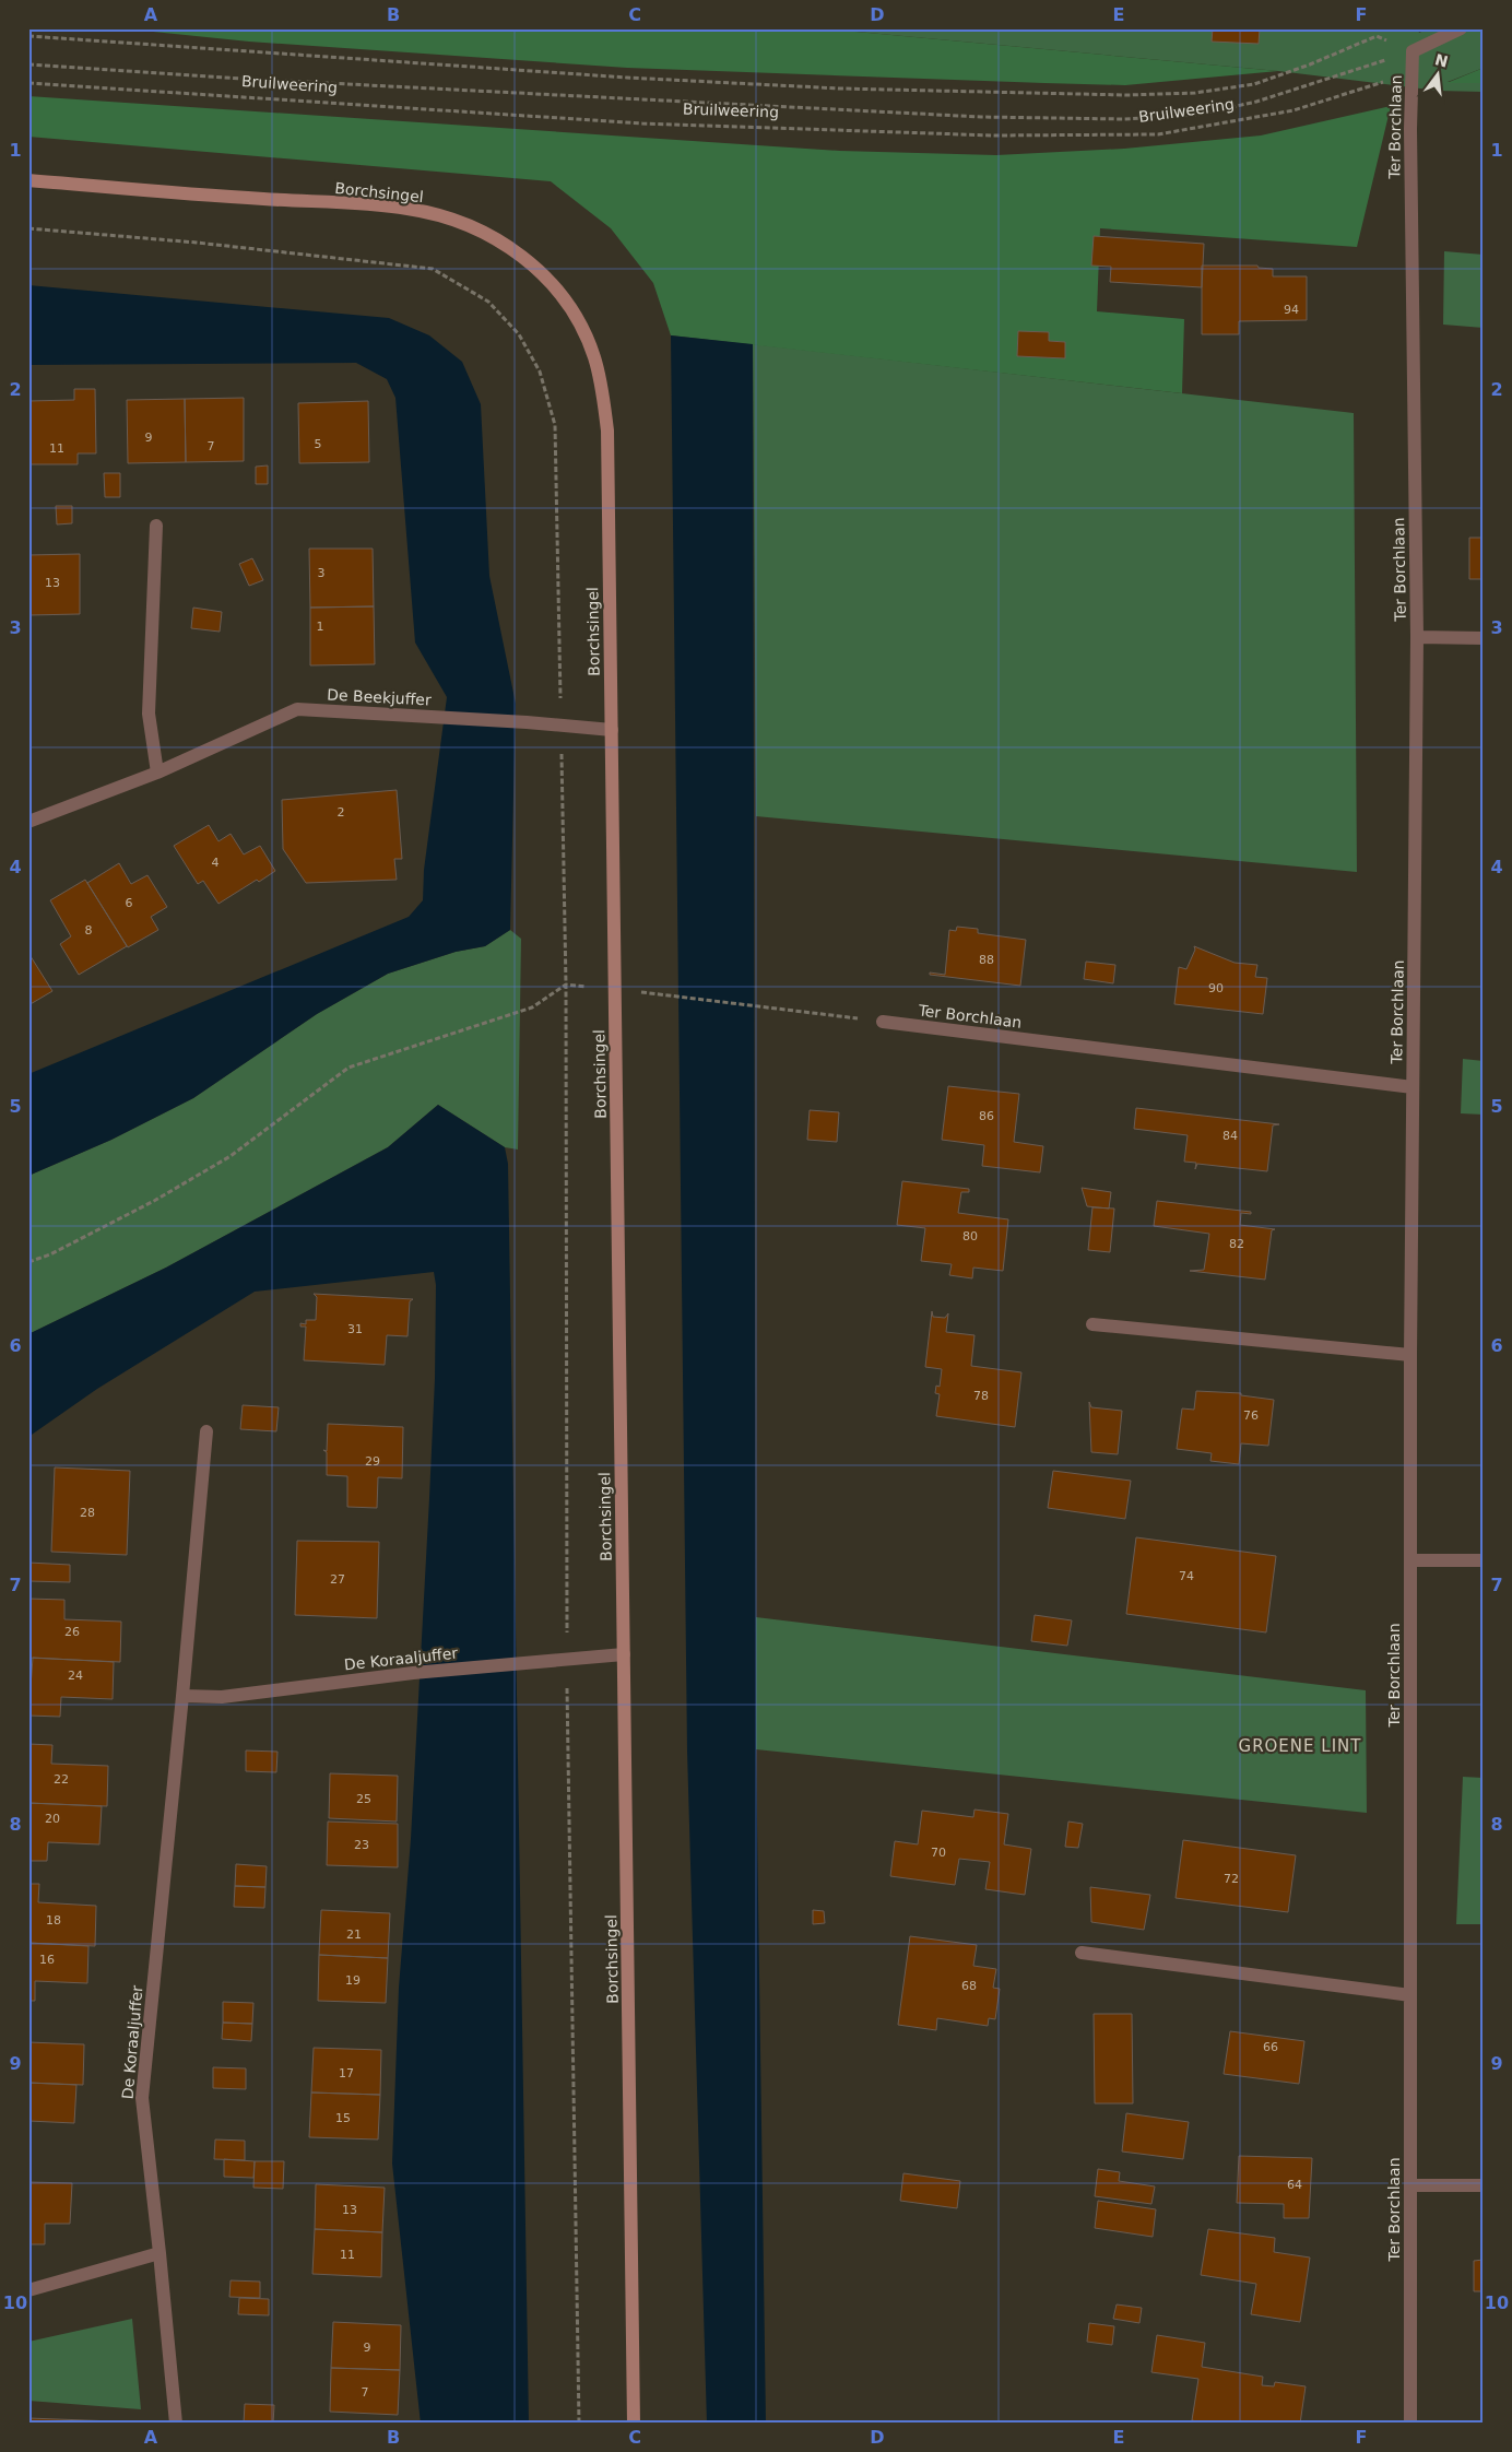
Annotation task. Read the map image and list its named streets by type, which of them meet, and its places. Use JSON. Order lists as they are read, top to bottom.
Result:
{
  "streets": {
    "main road": ["Borchsingel"],
    "street": ["Ter Borchlaan", "De Beekjuffer", "De Koraaljuffer"],
    "path": ["Bruilweering"]
  },
  "crossings": [
    ["Bruilweering", "Ter Borchlaan"],
    ["Borchsingel", "De Beekjuffer"],
    ["Borchsingel", "De Koraaljuffer"]
  ],
  "districts": ["GROENE LINT"],
  "house_numbers": [
    "94",
    "9",
    "5",
    "7",
    "11",
    "3",
    "13",
    "1",
    "2",
    "4",
    "6",
    "8",
    "88",
    "90",
    "86",
    "84",
    "80",
    "82",
    "31",
    "78",
    "76",
    "29",
    "28",
    "74",
    "27",
    "26",
    "24",
    "22",
    "25",
    "20",
    "23",
    "70",
    "72",
    "18",
    "21",
    "16",
    "19",
    "68",
    "66",
    "17",
    "15",
    "64",
    "13",
    "11",
    "9",
    "7"
  ],
  "north": "top",
  "grid": {
    "columns": [
      "A",
      "B",
      "C",
      "D",
      "E",
      "F"
    ],
    "rows": [
      "1",
      "2",
      "3",
      "4",
      "5",
      "6",
      "7",
      "8",
      "9",
      "10"
    ]
  }
}
